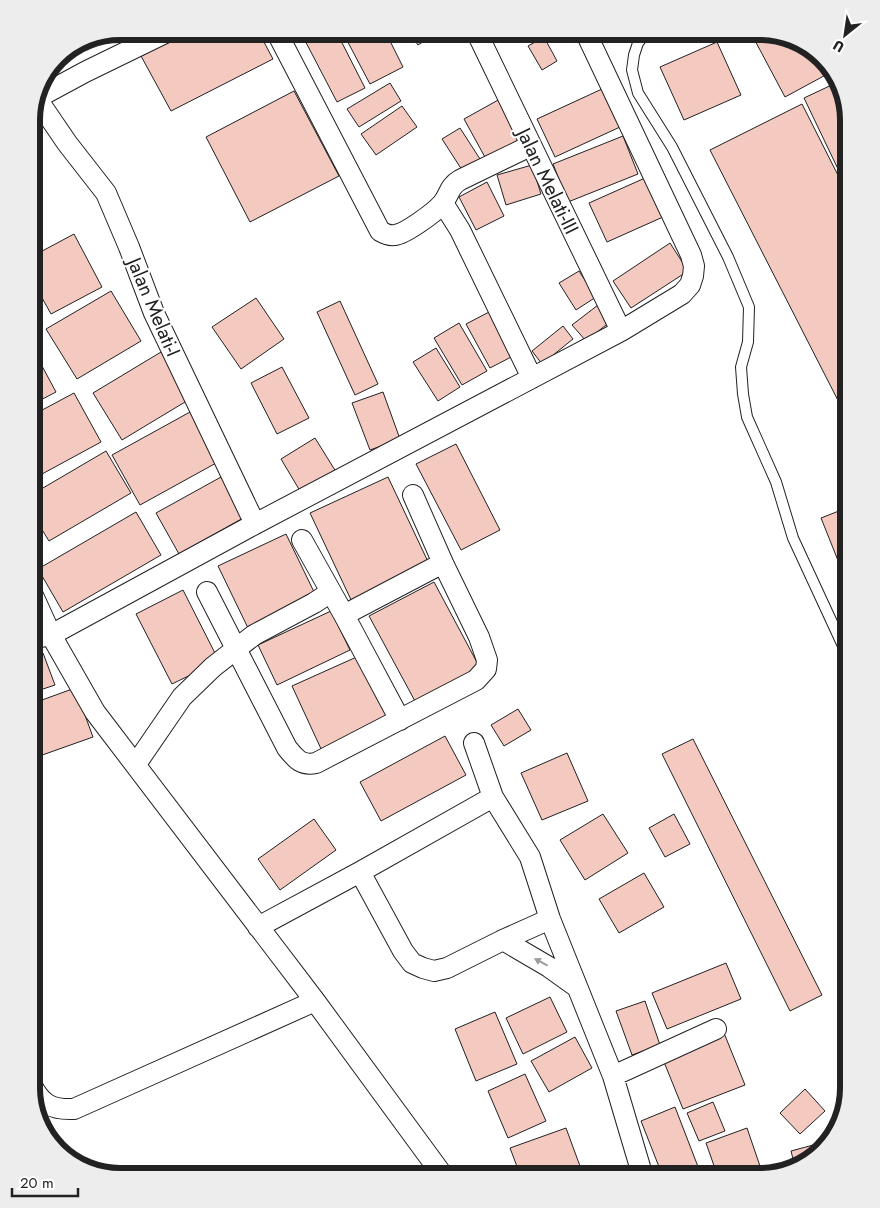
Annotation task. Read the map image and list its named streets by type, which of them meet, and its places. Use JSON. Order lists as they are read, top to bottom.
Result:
{
  "streets": {
    "street": ["Jalan Melati-III", "Jalan Melati-I"]
  },
  "scale_bar": "20 m",
  "north": "bottom left"
}
